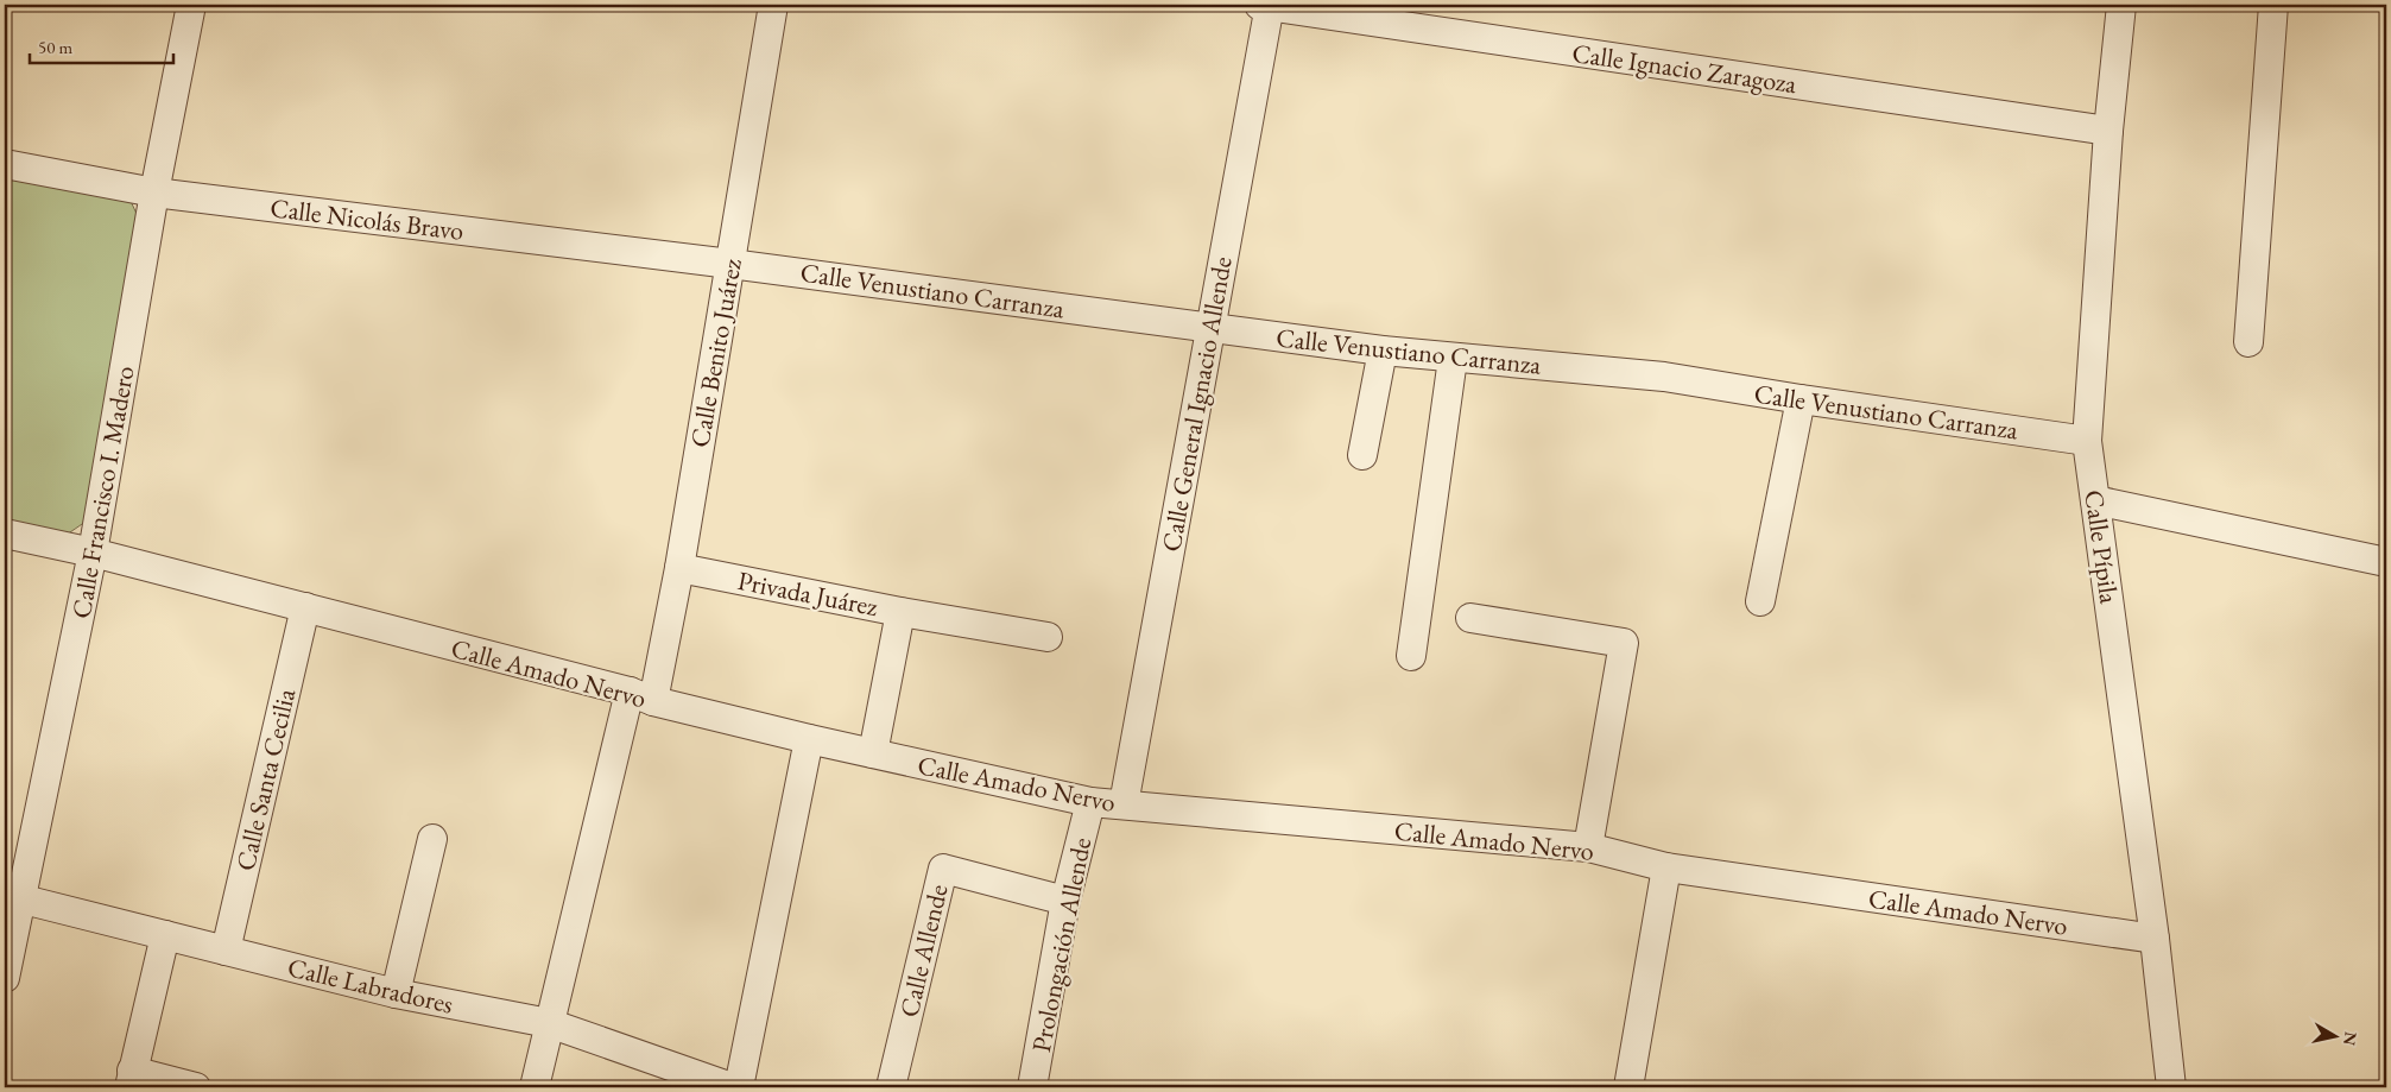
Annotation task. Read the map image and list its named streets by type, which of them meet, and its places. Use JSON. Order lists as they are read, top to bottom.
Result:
{
  "streets": {
    "street": [
      "Calle Ignacio Zaragoza",
      "Calle Nicolás Bravo",
      "Calle Venustiano Carranza",
      "Calle Benito Juárez",
      "Calle General Ignacio Allende",
      "Calle Francisco I. Madero",
      "Calle Pípila",
      "Privada Juárez",
      "Calle Amado Nervo",
      "Calle Santa Cecilia",
      "Prolongación Allende",
      "Calle Allende",
      "Calle Labradores"
    ]
  },
  "crossings": [
    ["Calle Ignacio Zaragoza", "Calle General Ignacio Allende"],
    ["Calle Ignacio Zaragoza", "Calle Pípila"],
    ["Calle Nicolás Bravo", "Calle Venustiano Carranza"],
    ["Calle Nicolás Bravo", "Calle Benito Juárez"],
    ["Calle Nicolás Bravo", "Calle Francisco I. Madero"],
    ["Calle Venustiano Carranza", "Calle Benito Juárez"],
    ["Calle Venustiano Carranza", "Calle General Ignacio Allende"],
    ["Calle Venustiano Carranza", "Calle Pípila"],
    ["Calle Benito Juárez", "Privada Juárez"],
    ["Calle Benito Juárez", "Calle Amado Nervo"],
    ["Calle Benito Juárez", "Calle Labradores"],
    ["Calle General Ignacio Allende", "Calle Amado Nervo"],
    ["Calle Francisco I. Madero", "Calle Amado Nervo"],
    ["Calle Francisco I. Madero", "Calle Labradores"],
    ["Calle Pípila", "Calle Amado Nervo"],
    ["Privada Juárez", "Calle Amado Nervo"],
    ["Calle Amado Nervo", "Calle Santa Cecilia"],
    ["Calle Amado Nervo", "Prolongación Allende"],
    ["Calle Santa Cecilia", "Calle Labradores"],
    ["Prolongación Allende", "Calle Allende"]
  ],
  "scale_bar": "50 m",
  "north": "right"
}
